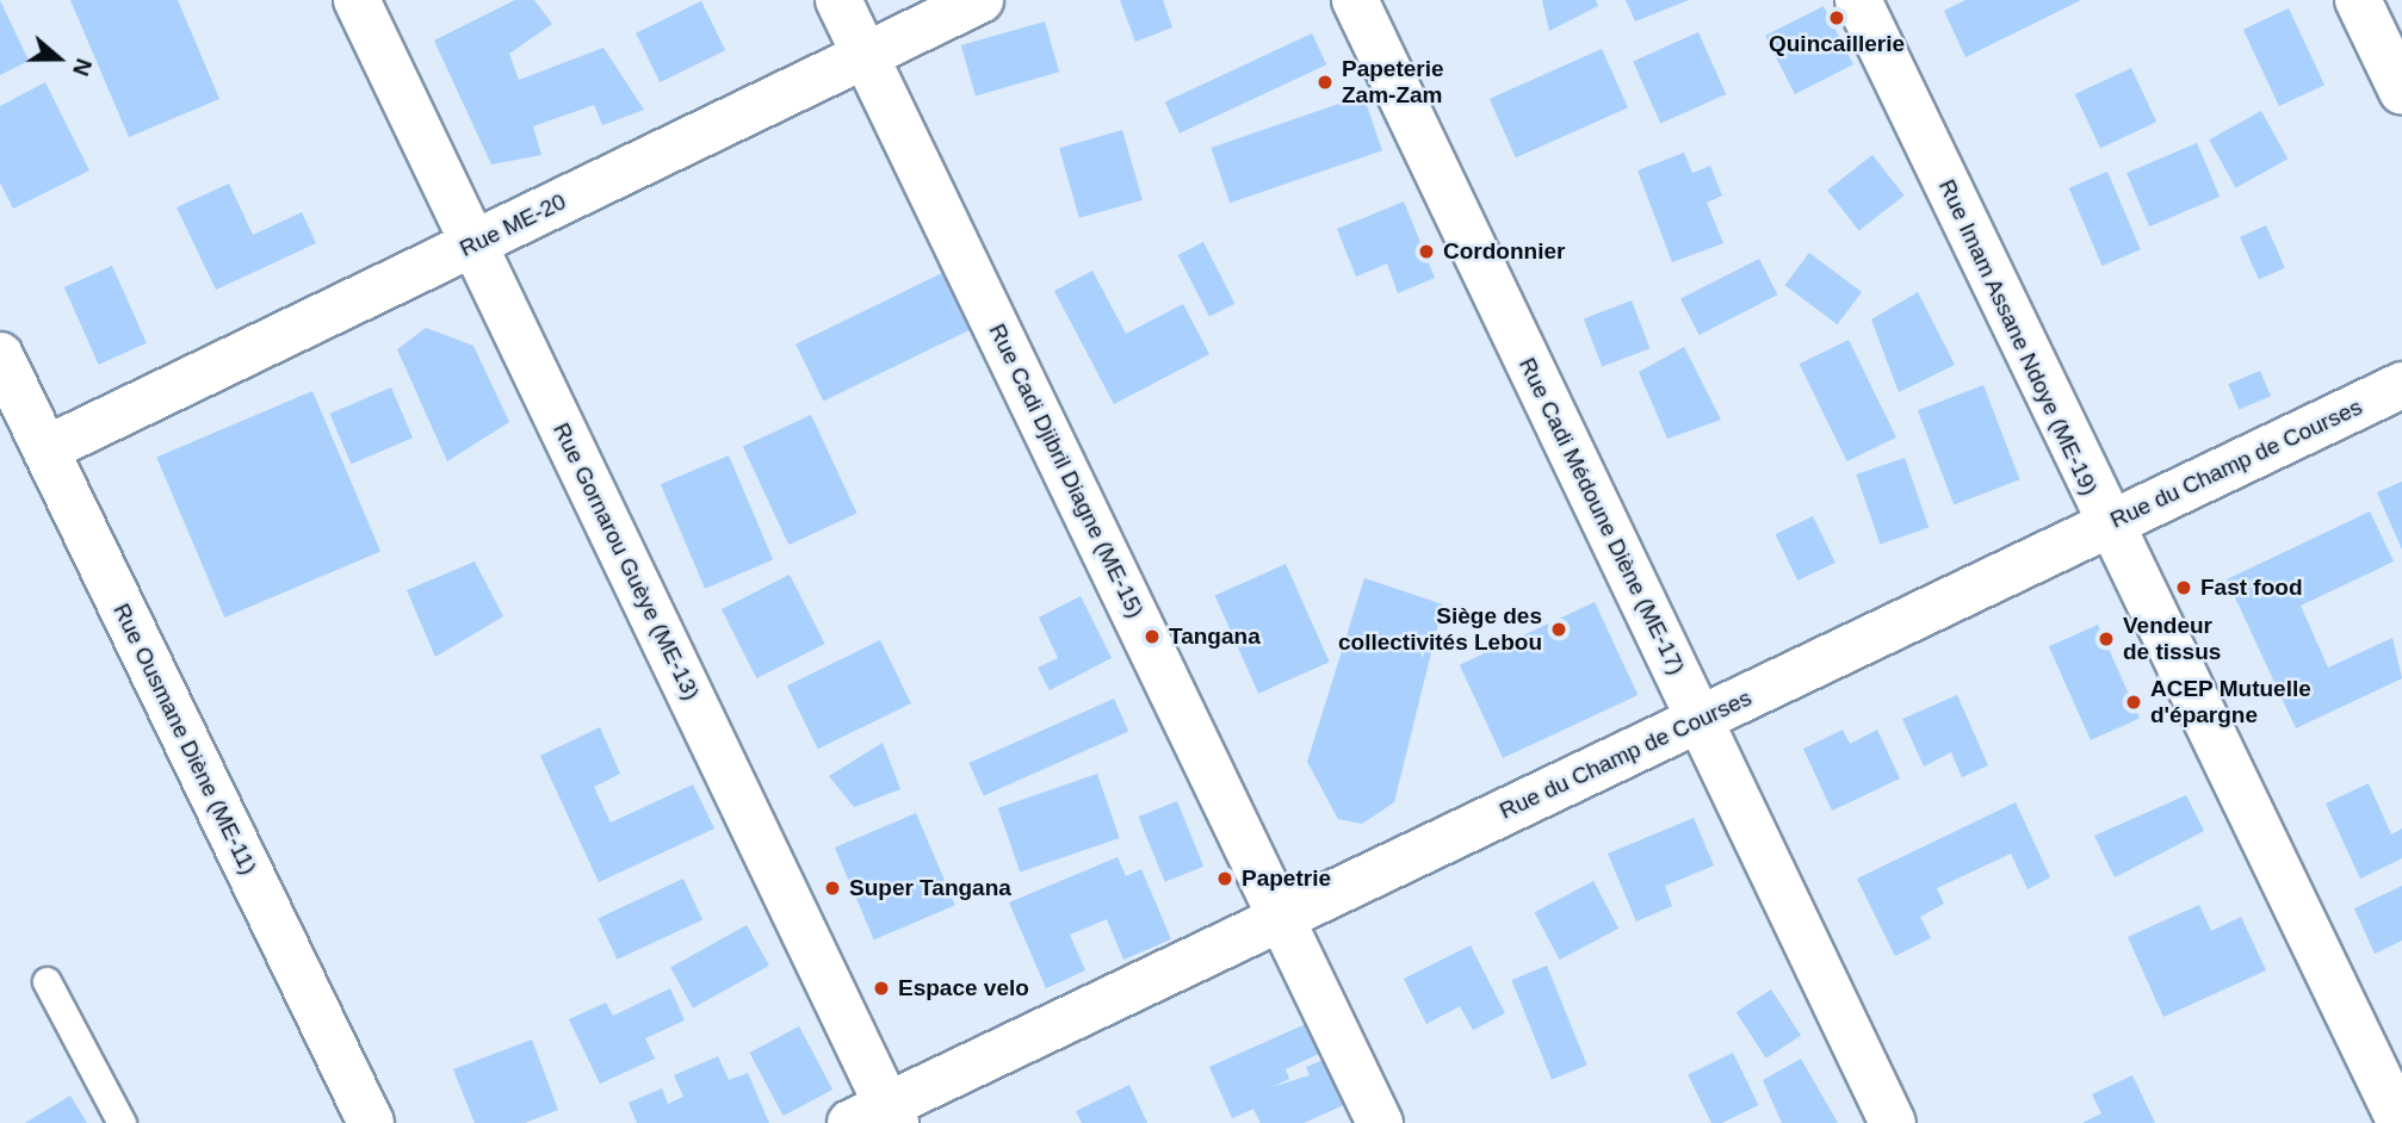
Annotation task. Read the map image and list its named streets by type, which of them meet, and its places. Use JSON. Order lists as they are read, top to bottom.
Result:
{
  "streets": {
    "street": [
      "Rue ME-20",
      "Rue Imam Assane Ndoye (ME-19)",
      "Rue du Champ de Courses",
      "Rue Cadi Djibril Diagne (ME-15)",
      "Rue Cadi Médoune Diène (ME-17)",
      "Rue Gornarou Guèye (ME-13)",
      "Rue Ousmane Diène (ME-11)"
    ]
  },
  "crossings": [
    ["Rue ME-20", "Rue Cadi Djibril Diagne (ME-15)"],
    ["Rue ME-20", "Rue Gornarou Guèye (ME-13)"],
    ["Rue ME-20", "Rue Ousmane Diène (ME-11)"],
    ["Rue Imam Assane Ndoye (ME-19)", "Rue du Champ de Courses"],
    ["Rue du Champ de Courses", "Rue Cadi Djibril Diagne (ME-15)"],
    ["Rue du Champ de Courses", "Rue Cadi Médoune Diène (ME-17)"],
    ["Rue du Champ de Courses", "Rue Gornarou Guèye (ME-13)"]
  ],
  "places": [
    "Quincaillerie",
    "Papeterie Zam-Zam",
    "Cordonnier",
    "Fast food",
    "Siège des collectivités Lebou",
    "Tangana",
    "Vendeur de tissus",
    "ACEP Mutuelle d'épargne",
    "Papetrie",
    "Super Tangana",
    "Espace velo"
  ],
  "north": "right"
}
